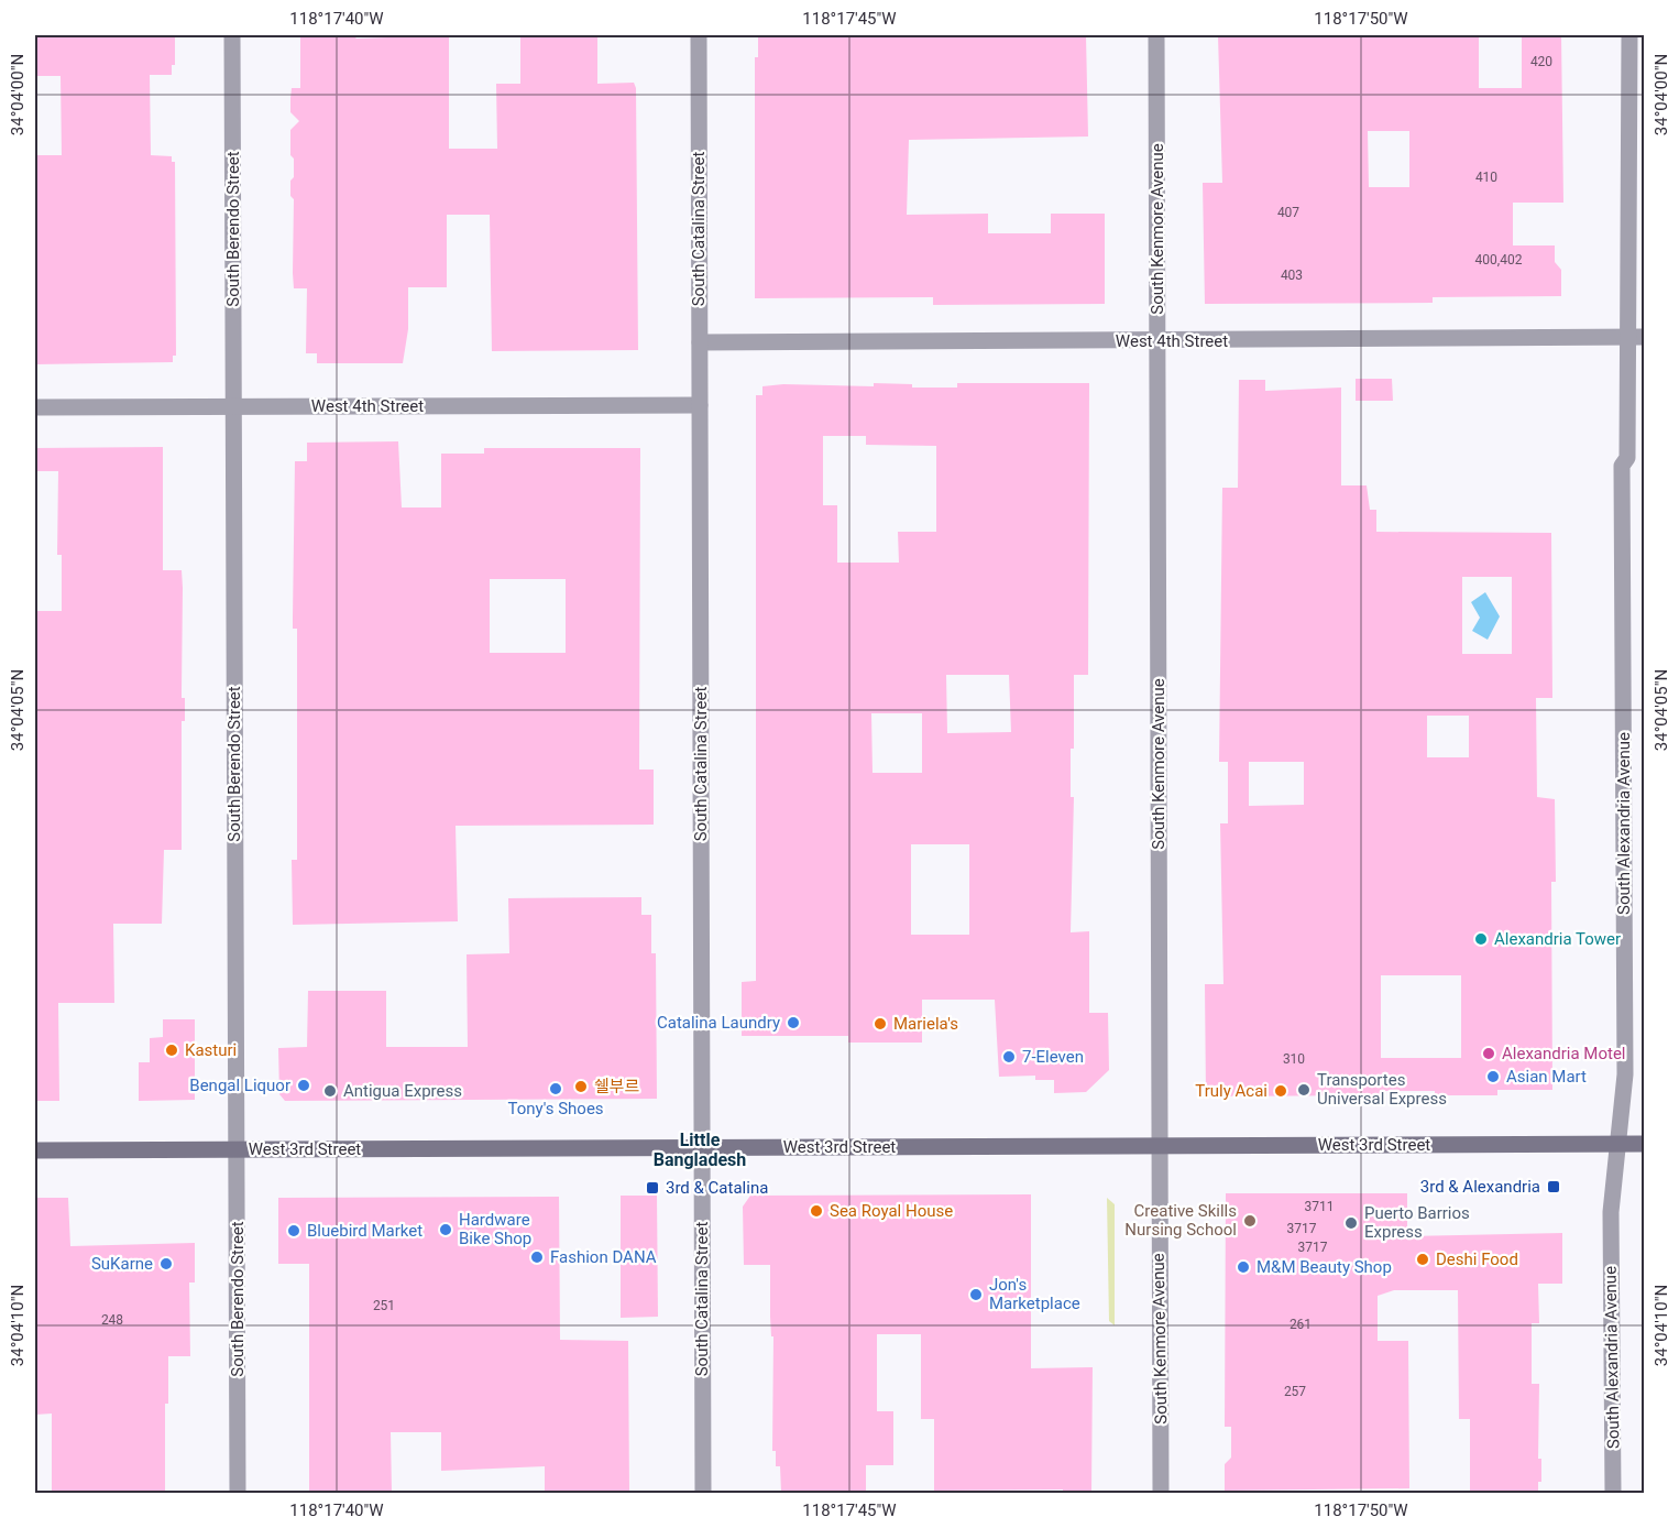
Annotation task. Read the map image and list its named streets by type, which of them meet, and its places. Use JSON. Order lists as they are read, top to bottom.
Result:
{
  "streets": {
    "main road": ["West 3rd Street"],
    "street": [
      "South Berendo Street",
      "South Catalina Street",
      "South Kenmore Avenue",
      "West 4th Street",
      "South Alexandria Avenue"
    ]
  },
  "crossings": [
    ["South Berendo Street", "West 4th Street"],
    ["South Berendo Street", "West 3rd Street"],
    ["South Catalina Street", "West 4th Street"],
    ["South Catalina Street", "West 3rd Street"],
    ["South Kenmore Avenue", "West 4th Street"],
    ["South Kenmore Avenue", "West 3rd Street"],
    ["West 4th Street", "South Alexandria Avenue"],
    ["South Alexandria Avenue", "West 3rd Street"]
  ],
  "districts": ["Little Bangladesh"],
  "places": {
    "other": [
      "Alexandria Tower",
      "Catalina Laundry",
      "Mariela's",
      "Kasturi",
      "Alexandria Motel",
      "7-Eleven",
      "Asian Mart",
      "Bengal Liquor",
      "쉘부르",
      "Tony's Shoes",
      "Transportes Universal Express",
      "Antigua Express",
      "Truly Acai",
      "Sea Royal House",
      "Creative Skills Nursing School",
      "Puerto Barrios Express",
      "Hardware Bike Shop",
      "Bluebird Market",
      "Fashion DANA",
      "Deshi Food",
      "SuKarne",
      "M&M Beauty Shop",
      "Jon's Marketplace"
    ],
    "transit": ["3rd & Alexandria", "3rd & Catalina"]
  },
  "house_numbers": [
    "420",
    "410",
    "407",
    "400,402",
    "403",
    "310",
    "3711",
    "3717",
    "3717",
    "251",
    "248",
    "261",
    "257"
  ],
  "coordinates": [
    "118°17'40\"W",
    "118°17'45\"W",
    "118°17'50\"W",
    "34°04'00\"N",
    "34°04'05\"N",
    "34°04'10\"N"
  ]
}
